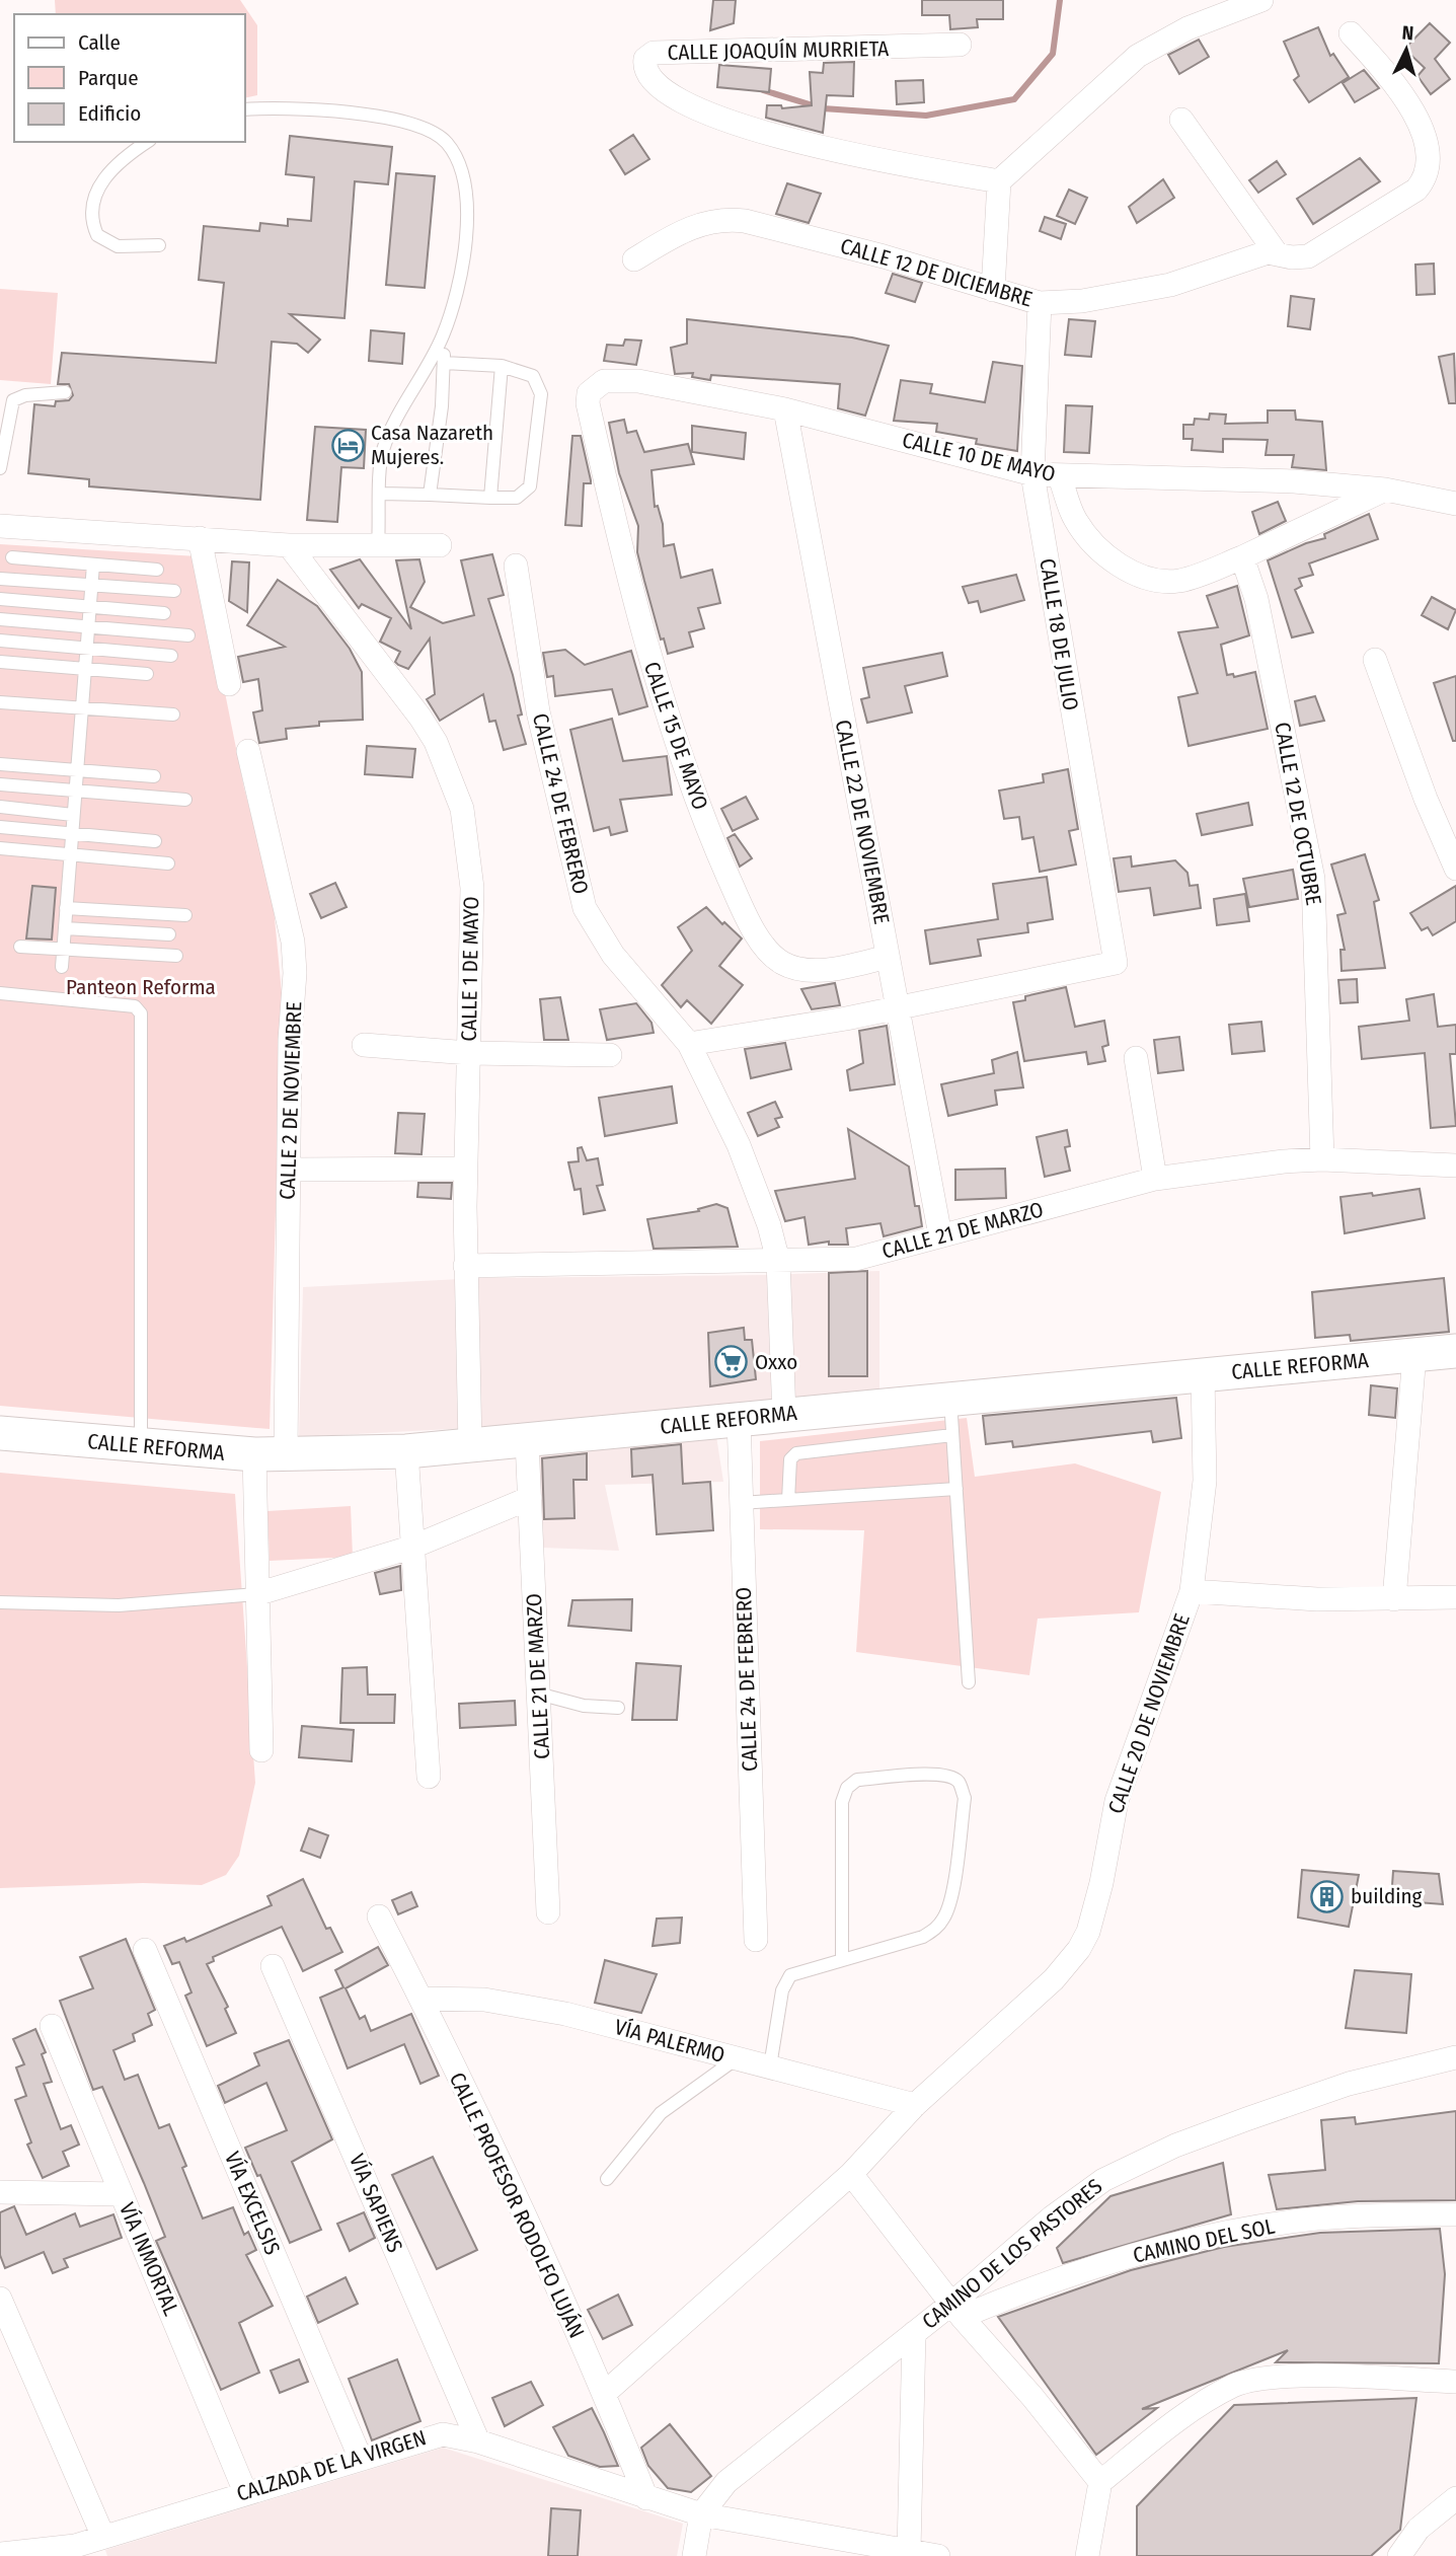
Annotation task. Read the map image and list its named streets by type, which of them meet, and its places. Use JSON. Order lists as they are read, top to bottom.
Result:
{
  "streets": {
    "street": [
      "CALLE JOAQUÍN MURRIETA",
      "CALLE 12 DE DICIEMBRE",
      "CALLE 10 DE MAYO",
      "CALLE 18 DE JULIO",
      "CALLE 15 DE MAYO",
      "CALLE 24 DE FEBRERO",
      "CALLE 12 DE OCTUBRE",
      "CALLE 22 DE NOVIEMBRE",
      "CALLE 1 DE MAYO",
      "CALLE 2 DE NOVIEMBRE",
      "CALLE 21 DE MARZO",
      "CALLE REFORMA",
      "CALLE 20 DE NOVIEMBRE",
      "VÍA PALERMO",
      "VÍA EXCELSIS",
      "VÍA SAPIENS",
      "CALLE PROFESOR RODOLFO LUJÁN",
      "CAMINO DEL SOL",
      "CAMINO DE LOS PASTORES",
      "VÍA INMORTAL",
      "CALZADA DE LA VIRGEN"
    ]
  },
  "crossings": [
    ["CALLE 12 DE DICIEMBRE", "CALLE 18 DE JULIO"],
    ["CALLE 10 DE MAYO", "CALLE 18 DE JULIO"],
    ["CALLE 10 DE MAYO", "CALLE 15 DE MAYO"],
    ["CALLE 10 DE MAYO", "CALLE 22 DE NOVIEMBRE"],
    ["CALLE 18 DE JULIO", "CALLE 22 DE NOVIEMBRE"],
    ["CALLE 15 DE MAYO", "CALLE 22 DE NOVIEMBRE"],
    ["CALLE 24 DE FEBRERO", "CALLE 21 DE MARZO"],
    ["CALLE 24 DE FEBRERO", "CALLE REFORMA"],
    ["CALLE 12 DE OCTUBRE", "CALLE 21 DE MARZO"],
    ["CALLE 22 DE NOVIEMBRE", "CALLE 21 DE MARZO"],
    ["CALLE 1 DE MAYO", "CALLE 21 DE MARZO"],
    ["CALLE 1 DE MAYO", "CALLE REFORMA"],
    ["CALLE 2 DE NOVIEMBRE", "CALLE REFORMA"],
    ["CALLE 21 DE MARZO", "CALLE REFORMA"],
    ["CALLE REFORMA", "CALLE 20 DE NOVIEMBRE"],
    ["CALLE 20 DE NOVIEMBRE", "VÍA PALERMO"],
    ["CALLE 20 DE NOVIEMBRE", "CALLE PROFESOR RODOLFO LUJÁN"],
    ["VÍA PALERMO", "CALLE PROFESOR RODOLFO LUJÁN"],
    ["VÍA EXCELSIS", "CALZADA DE LA VIRGEN"],
    ["VÍA SAPIENS", "CALZADA DE LA VIRGEN"],
    ["CALLE PROFESOR RODOLFO LUJÁN", "CALZADA DE LA VIRGEN"],
    ["CAMINO DEL SOL", "CAMINO DE LOS PASTORES"],
    ["CAMINO DE LOS PASTORES", "CALZADA DE LA VIRGEN"],
    ["VÍA INMORTAL", "CALZADA DE LA VIRGEN"]
  ],
  "parks": ["Panteon Reforma"],
  "places": {
    "hotel": ["Casa Nazareth Mujeres."],
    "supermarket": ["Oxxo"],
    "building": ["building"]
  },
  "legend": ["Calle", "Parque", "Edificio"],
  "north": "top"
}
